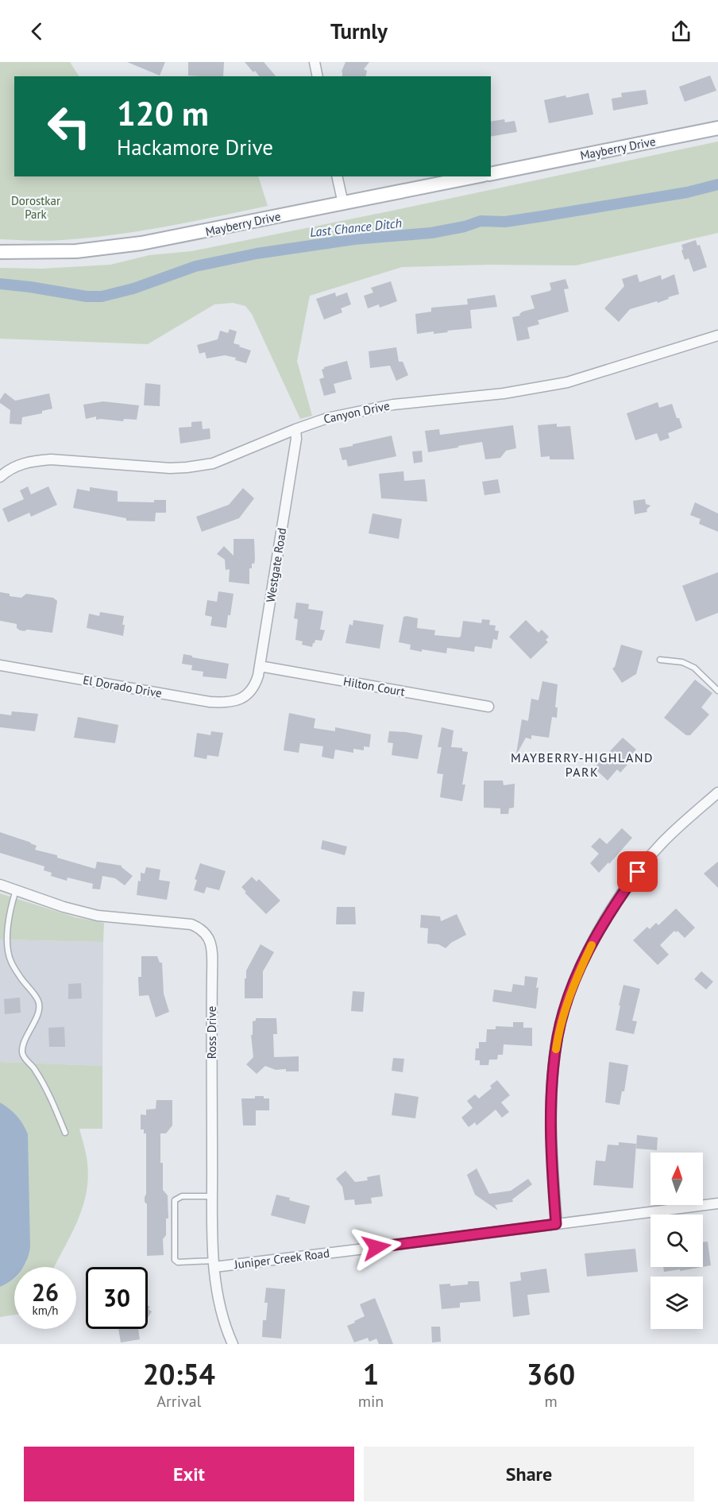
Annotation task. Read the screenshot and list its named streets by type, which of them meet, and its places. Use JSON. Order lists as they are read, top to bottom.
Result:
{
  "streets": {
    "main road": ["Mayberry Drive"],
    "street": [
      "Canyon Drive",
      "Westgate Road",
      "El Dorado Drive",
      "Hilton Court",
      "Ross Drive",
      "Juniper Creek Road"
    ]
  },
  "crossings": [
    ["Canyon Drive", "Westgate Road"],
    ["Westgate Road", "El Dorado Drive"],
    ["Westgate Road", "Hilton Court"],
    ["Ross Drive", "Juniper Creek Road"]
  ],
  "districts": ["MAYBERRY-HIGHLAND PARK"],
  "water": ["Last Chance Ditch"],
  "parks": ["Dorostkar Park"],
  "north": "top",
  "page": {
    "header": "Turnly",
    "turn": ["120 m", "Hackamore Drive"],
    "speed": "26 km/h",
    "limit": "30",
    "eta": [
      "20:54",
      "Arrival",
      "1",
      "min",
      "360",
      "m"
    ],
    "buttons": ["Exit", "Share"]
  }
}
